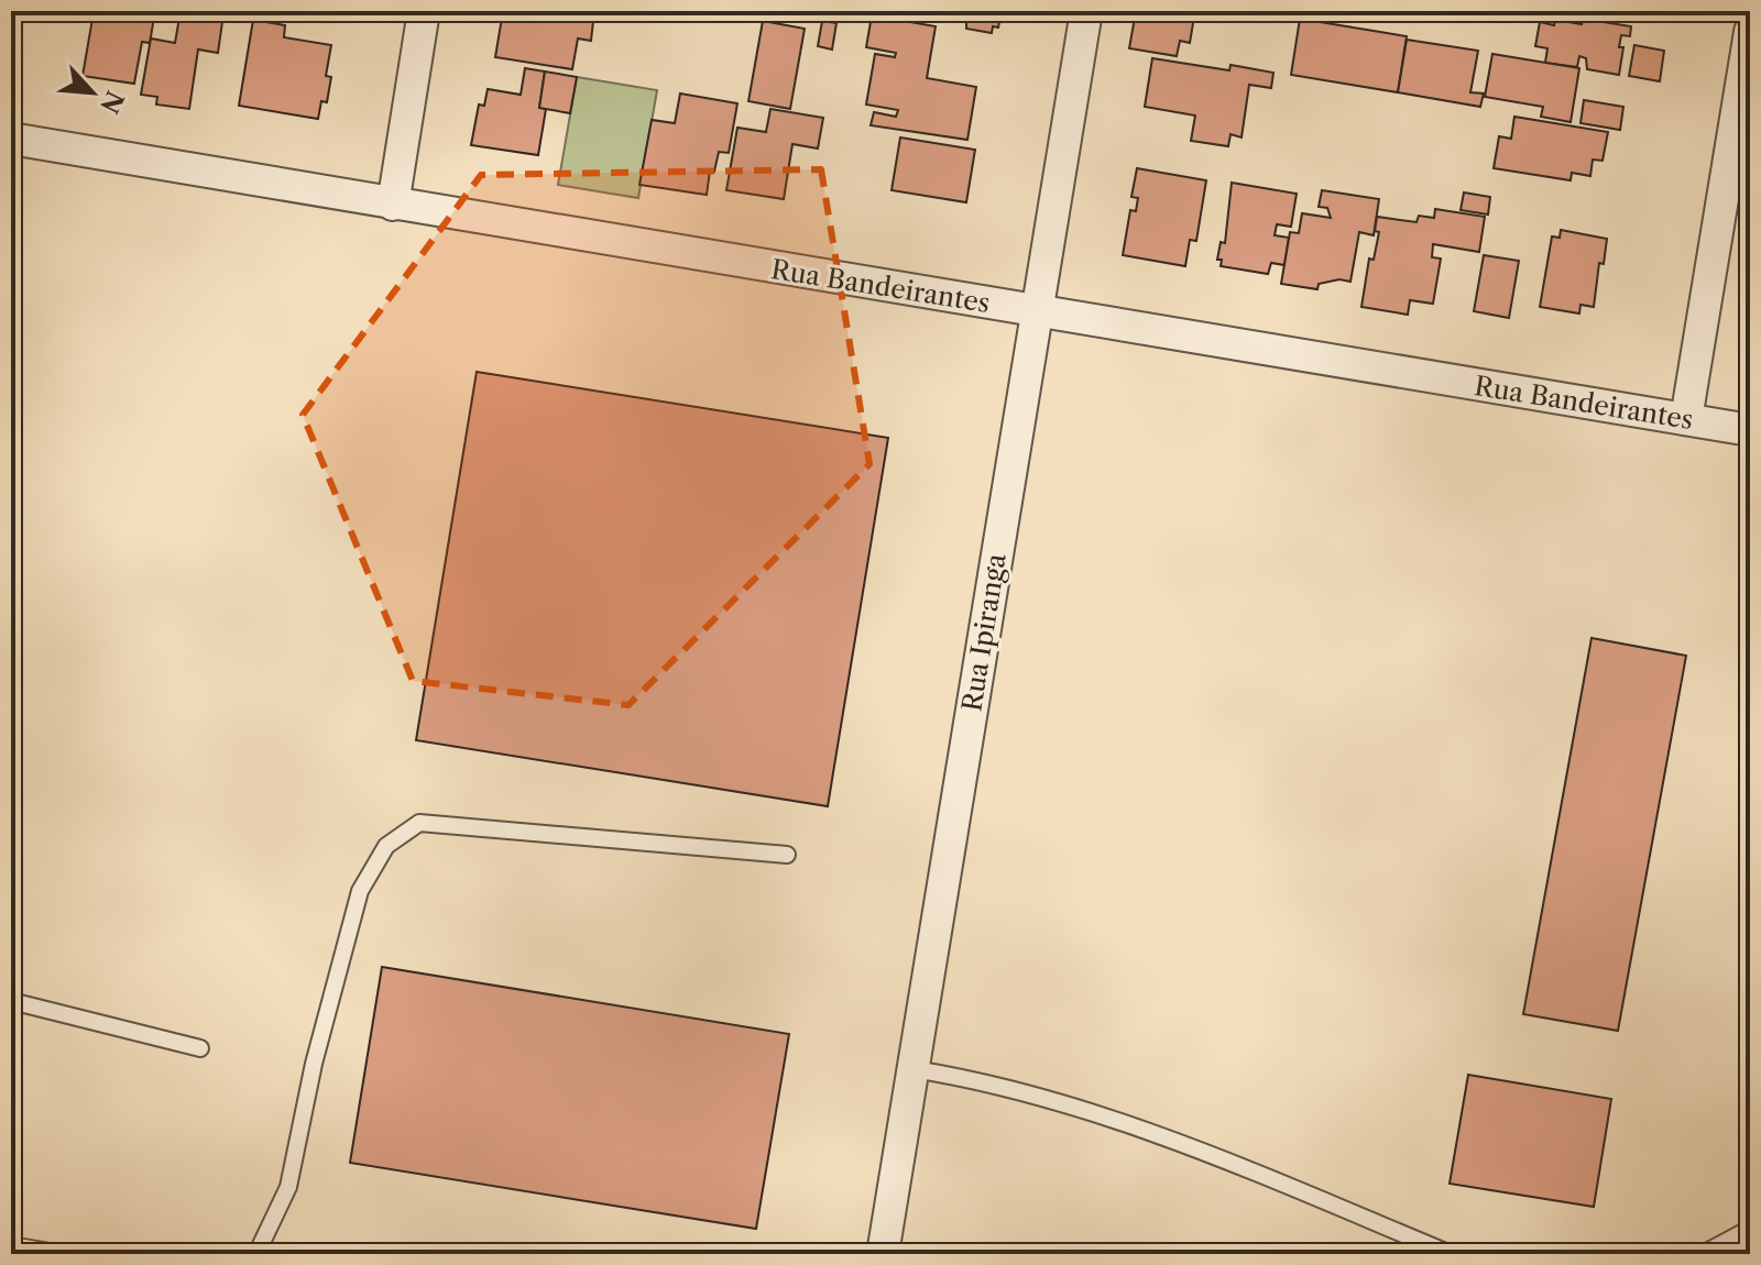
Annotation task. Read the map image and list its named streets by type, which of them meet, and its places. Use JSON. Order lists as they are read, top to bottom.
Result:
{
  "streets": {
    "street": ["Rua Bandeirantes", "Rua Ipiranga"]
  },
  "crossings": [
    ["Rua Bandeirantes", "Rua Ipiranga"]
  ],
  "north": "bottom right"
}
